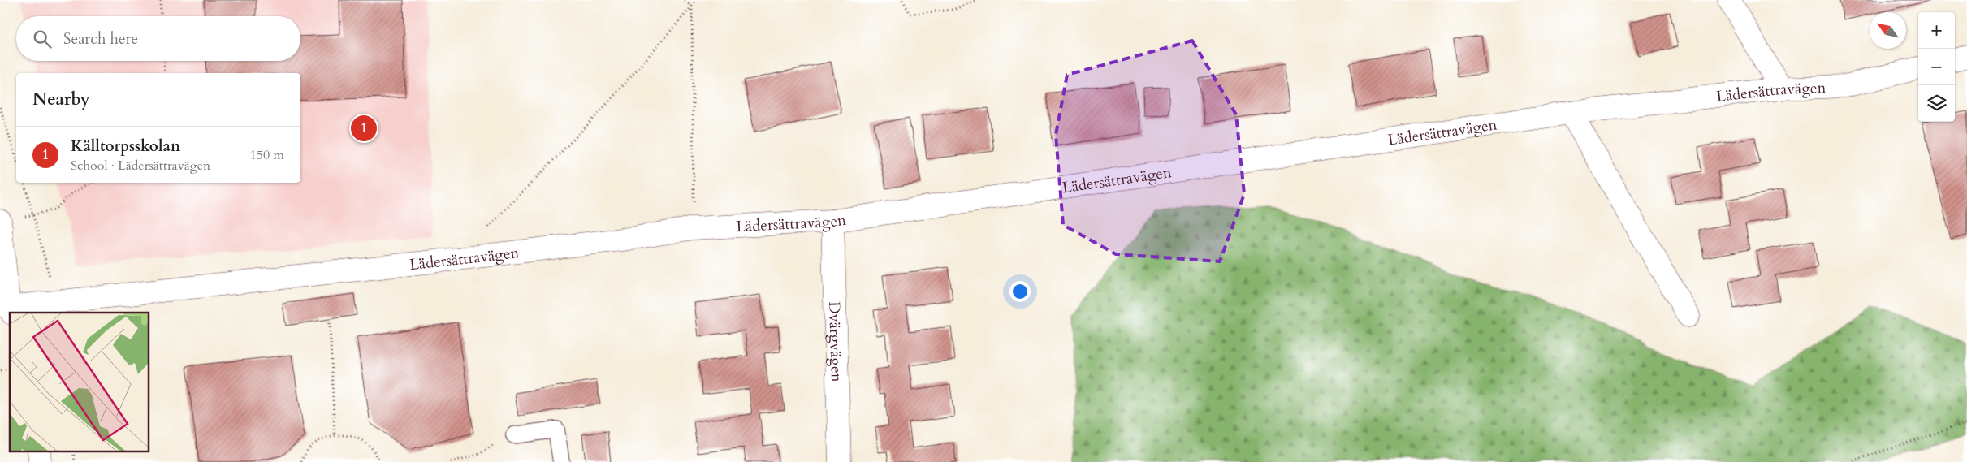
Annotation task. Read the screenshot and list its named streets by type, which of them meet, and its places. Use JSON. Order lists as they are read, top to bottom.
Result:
{
  "streets": {
    "street": ["Lädersättravägen", "Dvärgvägen"]
  },
  "crossings": [
    ["Lädersättravägen", "Dvärgvägen"]
  ],
  "north": "top left",
  "page": {
    "map_buttons": ["+", "−"],
    "search": "Search here",
    "heading": "Nearby",
    "pins": "1",
    "list": [
      {
        "mark": "1",
        "name": "Källtorpsskolan",
        "note": "School · Lädersättravägen",
        "value": "150 m"
      }
    ]
  }
}
